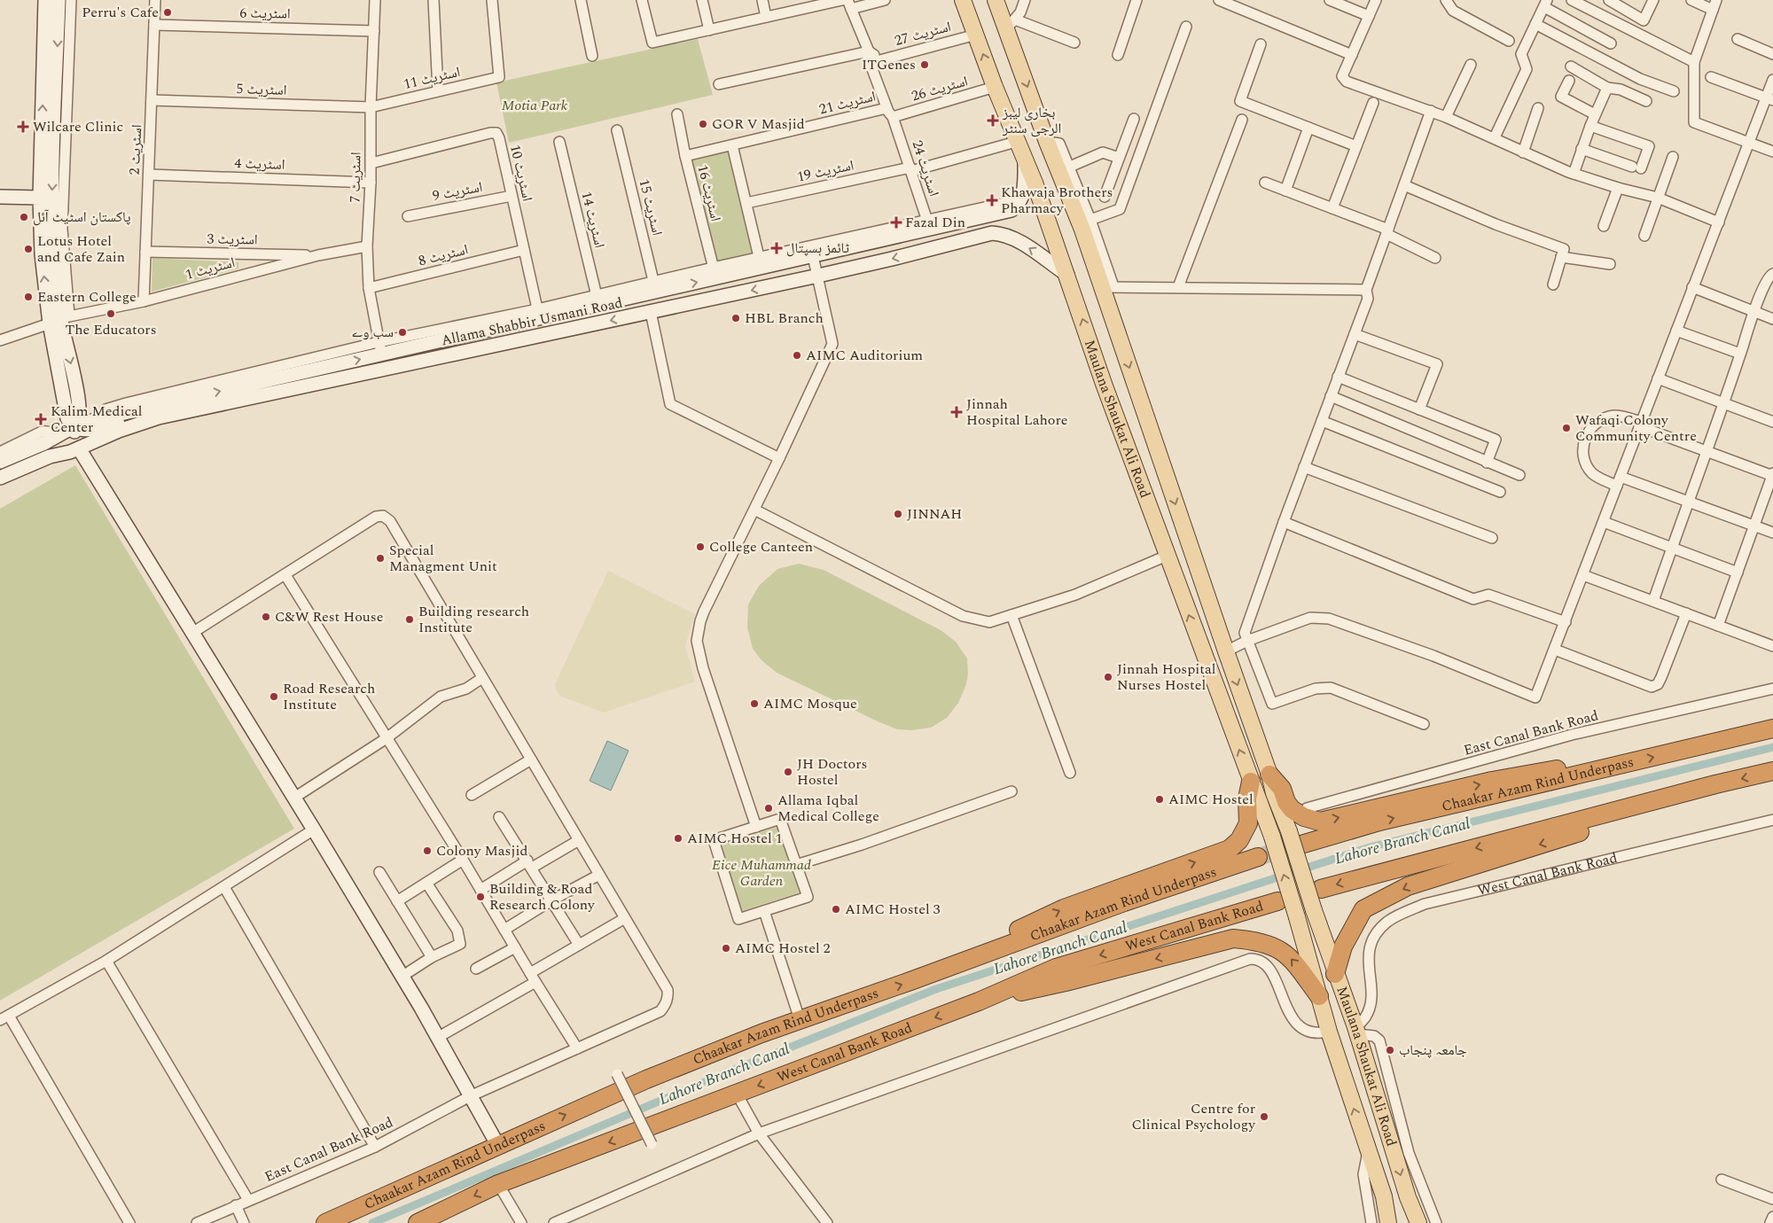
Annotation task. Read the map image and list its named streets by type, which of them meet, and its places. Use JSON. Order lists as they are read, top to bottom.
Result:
{
  "streets": {
    "highway": ["Chaakar Azam Rind Underpass", "West Canal Bank Road"],
    "main road": ["Allama Shabbir Usmani Road", "Maulana Shaukat Ali Road"],
    "street": [
      "اسٹریٹ 6",
      "اسٹریٹ 27",
      "اسٹریٹ 11",
      "اسٹریٹ 26",
      "اسٹریٹ 5",
      "اسٹریٹ 21",
      "اسٹریٹ 2",
      "اسٹریٹ 4",
      "اسٹریٹ 24",
      "اسٹریٹ 19",
      "اسٹریٹ 10",
      "اسٹریٹ 7",
      "اسٹریٹ 9",
      "اسٹریٹ 16",
      "اسٹریٹ 15",
      "اسٹریٹ 14",
      "اسٹریٹ 3",
      "اسٹریٹ 8",
      "اسٹریٹ 1",
      "East Canal Bank Road"
    ]
  },
  "crossings": [
    ["اسٹریٹ 6", "اسٹریٹ 2"],
    ["اسٹریٹ 6", "اسٹریٹ 7"],
    ["اسٹریٹ 27", "اسٹریٹ 24"],
    ["اسٹریٹ 27", "Maulana Shaukat Ali Road"],
    ["اسٹریٹ 11", "اسٹریٹ 5"],
    ["اسٹریٹ 11", "اسٹریٹ 7"],
    ["اسٹریٹ 26", "اسٹریٹ 24"],
    ["اسٹریٹ 26", "Maulana Shaukat Ali Road"],
    ["اسٹریٹ 5", "اسٹریٹ 2"],
    ["اسٹریٹ 5", "اسٹریٹ 7"],
    ["اسٹریٹ 21", "اسٹریٹ 24"],
    ["اسٹریٹ 21", "اسٹریٹ 16"],
    ["اسٹریٹ 2", "اسٹریٹ 4"],
    ["اسٹریٹ 2", "اسٹریٹ 3"],
    ["اسٹریٹ 2", "اسٹریٹ 1"],
    ["اسٹریٹ 4", "اسٹریٹ 7"],
    ["اسٹریٹ 24", "اسٹریٹ 19"],
    ["اسٹریٹ 24", "Allama Shabbir Usmani Road"],
    ["اسٹریٹ 19", "Maulana Shaukat Ali Road"],
    ["اسٹریٹ 10", "اسٹریٹ 7"],
    ["اسٹریٹ 10", "اسٹریٹ 9"],
    ["اسٹریٹ 10", "اسٹریٹ 8"],
    ["اسٹریٹ 10", "Allama Shabbir Usmani Road"],
    ["اسٹریٹ 7", "اسٹریٹ 8"],
    ["اسٹریٹ 7", "اسٹریٹ 1"],
    ["اسٹریٹ 7", "Allama Shabbir Usmani Road"],
    ["اسٹریٹ 16", "Allama Shabbir Usmani Road"],
    ["اسٹریٹ 15", "Allama Shabbir Usmani Road"],
    ["اسٹریٹ 14", "Allama Shabbir Usmani Road"],
    ["اسٹریٹ 3", "اسٹریٹ 1"],
    ["Allama Shabbir Usmani Road", "Maulana Shaukat Ali Road"],
    ["Maulana Shaukat Ali Road", "West Canal Bank Road"]
  ],
  "one_way": ["West Canal Bank Road"],
  "water": ["Lahore Branch Canal"],
  "parks": ["Motia Park", "Eice Muhammad Garden"],
  "places": {
    "other": [
      "Perru's Cafe",
      "ITGenes",
      "GOR V Masjid",
      "پاکستان اسٹیٹ آئل",
      "Lotus Hotel and Cafe Zain",
      "Eastern College",
      "The Educators",
      "HBL Branch",
      "سب وے",
      "AIMC Auditorium",
      "Wafaqi Colony Community Centre",
      "JINNAH",
      "College Canteen",
      "Special Managment Unit",
      "C&W Rest House",
      "Building research Institute",
      "Jinnah Hospital Nurses Hostel",
      "Road Research Institute",
      "AIMC Mosque",
      "JH Doctors Hostel",
      "AIMC Hostel",
      "Allama Iqbal Medical College",
      "AIMC Hostel 1",
      "Colony Masjid",
      "Building & Road Research Colony",
      "AIMC Hostel 3",
      "AIMC Hostel 2",
      "جامعہ پنجاب",
      "Centre for Clinical Psychology"
    ],
    "health": [
      "بخاری لیبز الرجی سنٹر",
      "Wilcare Clinic",
      "Khawaja Brothers Pharmacy",
      "Fazal Din",
      "ٹائمز ہسپتال",
      "Jinnah Hospital Lahore",
      "Kalim Medical Center"
    ]
  }
}
